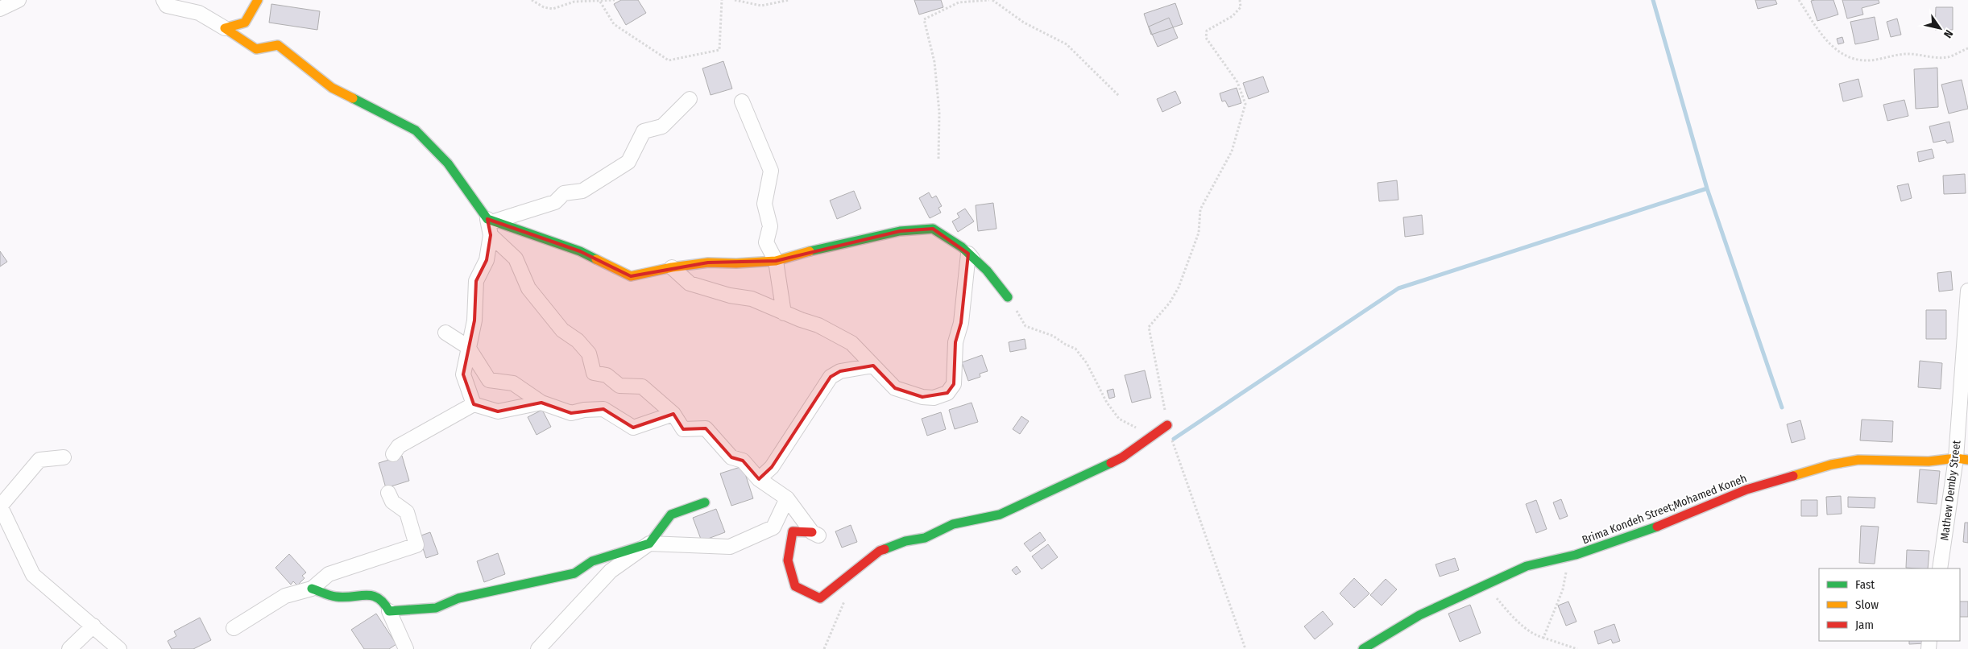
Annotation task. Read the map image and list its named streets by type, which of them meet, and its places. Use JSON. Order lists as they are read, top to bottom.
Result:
{
  "streets": {
    "street": ["Mathew Demby Street", "Brima Kondeh Street;Mohamed Koneh"]
  },
  "crossings": [
    ["Mathew Demby Street", "Brima Kondeh Street;Mohamed Koneh"]
  ],
  "legend": ["Fast", "Slow", "Jam"],
  "north": "bottom right"
}
